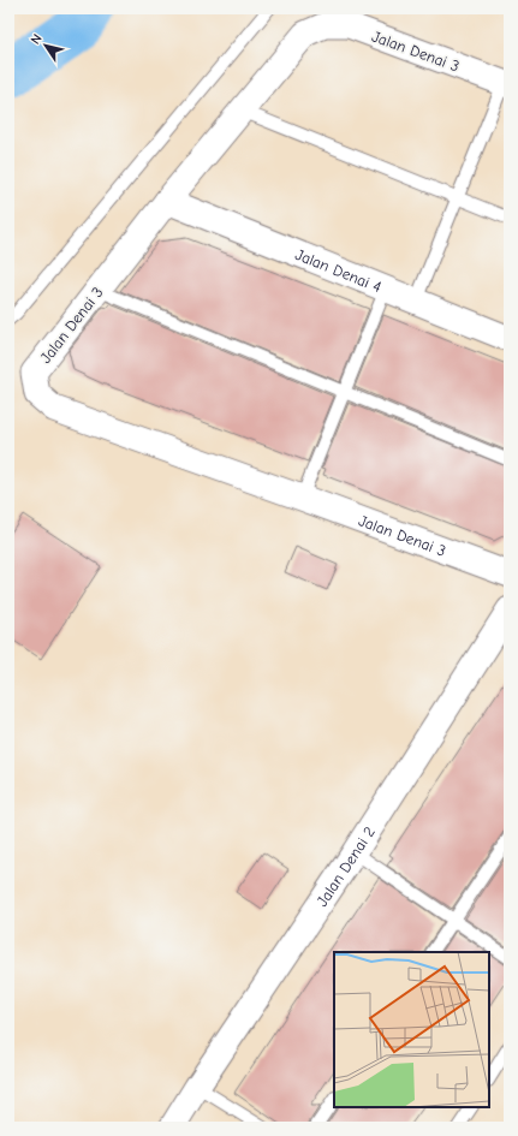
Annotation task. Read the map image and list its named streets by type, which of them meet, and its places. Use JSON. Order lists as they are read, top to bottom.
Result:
{
  "streets": {
    "street": ["Jalan Denai 3", "Jalan Denai 4", "Jalan Denai 2"]
  },
  "crossings": [
    ["Jalan Denai 3", "Jalan Denai 4"]
  ],
  "north": "top left"
}
